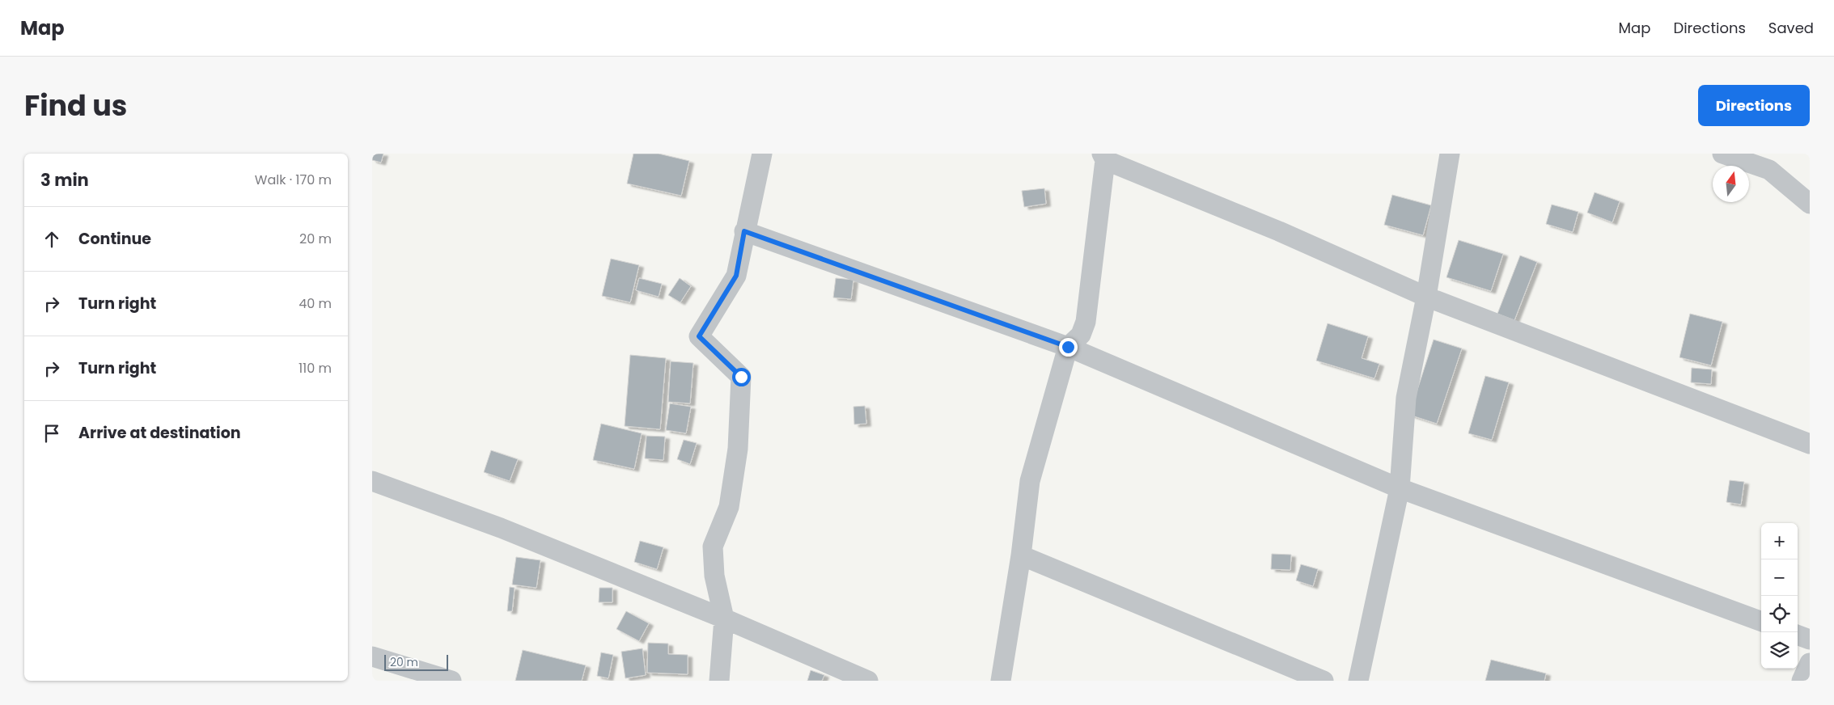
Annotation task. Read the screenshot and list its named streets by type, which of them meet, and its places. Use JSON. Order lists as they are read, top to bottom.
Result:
{
  "scale_bar": "20 m",
  "north": "top",
  "page": {
    "header": "Map",
    "nav": ["Map", "Directions", "Saved"],
    "title": "Find us",
    "buttons": "Directions",
    "heading": ["3 min", "Walk · 170 m"],
    "list": [
      ["Continue", "20 m"],
      ["Turn right", "40 m"],
      ["Turn right", "110 m"],
      "Arrive at destination"
    ],
    "map_buttons": ["+", "−"],
    "scale": "20 m"
  }
}
